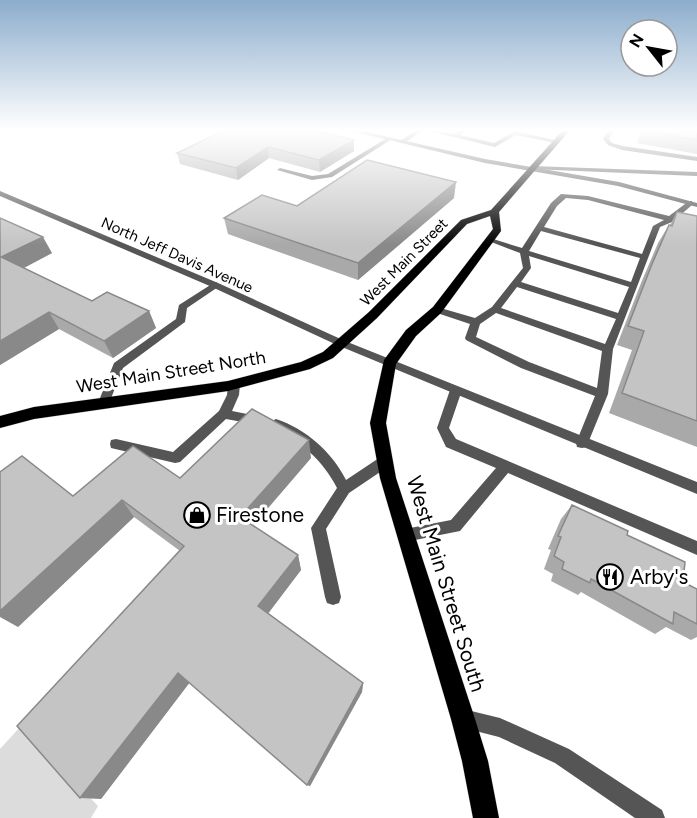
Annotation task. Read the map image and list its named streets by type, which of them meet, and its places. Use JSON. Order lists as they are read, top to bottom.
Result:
{
  "streets": {
    "main road": ["West Main Street", "West Main Street North", "West Main Street South"],
    "street": ["North Jeff Davis Avenue"]
  },
  "crossings": [
    ["North Jeff Davis Avenue", "West Main Street"],
    ["North Jeff Davis Avenue", "West Main Street North"],
    ["North Jeff Davis Avenue", "West Main Street South"],
    ["West Main Street", "West Main Street North"]
  ],
  "places": {
    "shop": ["Firestone"],
    "restaurant": ["Arby's"]
  },
  "north": "top left"
}
